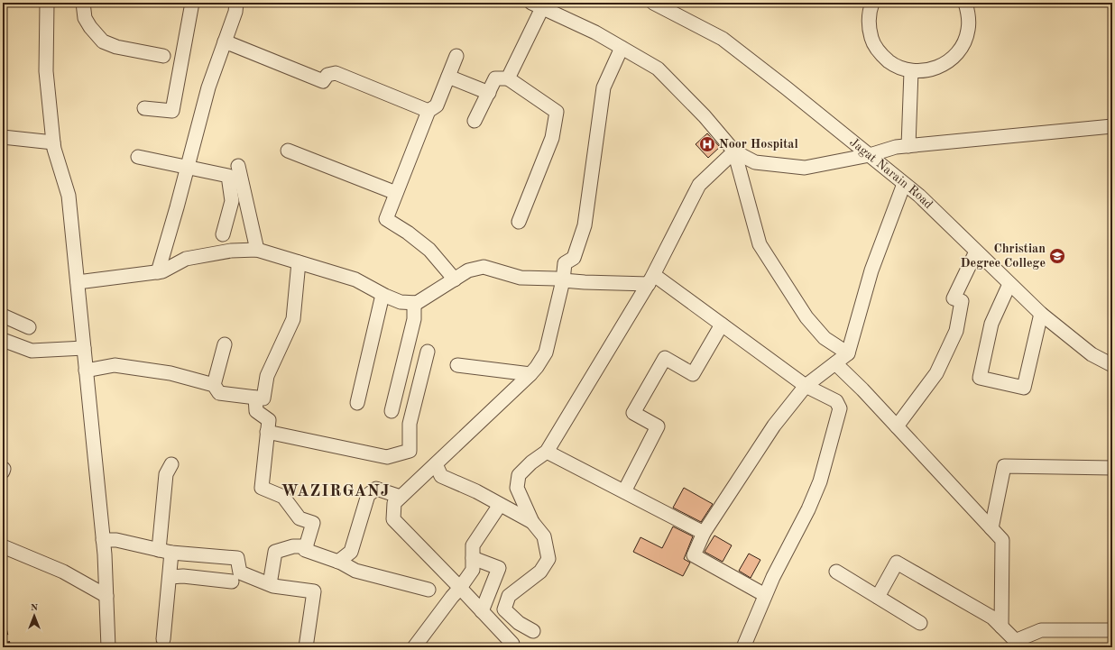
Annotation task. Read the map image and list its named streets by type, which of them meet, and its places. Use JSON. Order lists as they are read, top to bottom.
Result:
{
  "streets": {
    "street": ["Jagat Narain Road"]
  },
  "districts": ["WAZIRGANJ"],
  "places": {
    "hospital": ["Noor Hospital"],
    "school or university": ["Christian Degree College"]
  },
  "north": "top"
}
